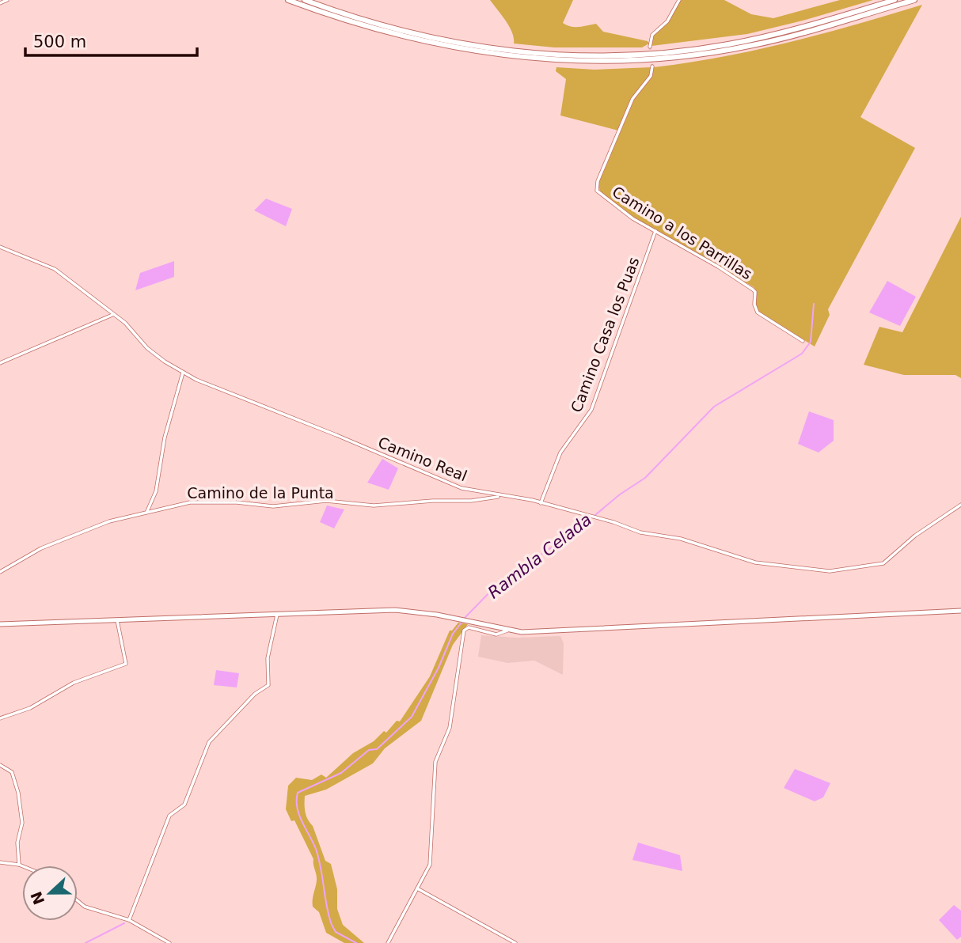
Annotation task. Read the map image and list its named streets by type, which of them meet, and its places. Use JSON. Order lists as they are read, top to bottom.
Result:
{
  "streets": {
    "street": [
      "Camino a los Parrillas",
      "Camino Casa los Puas",
      "Camino Real",
      "Camino de la Punta"
    ]
  },
  "crossings": [
    ["Camino a los Parrillas", "Camino Casa los Puas"],
    ["Camino Casa los Puas", "Camino Real"],
    ["Camino Real", "Camino de la Punta"]
  ],
  "water": ["Rambla Celada"],
  "scale_bar": "500 m",
  "north": "left"
}
